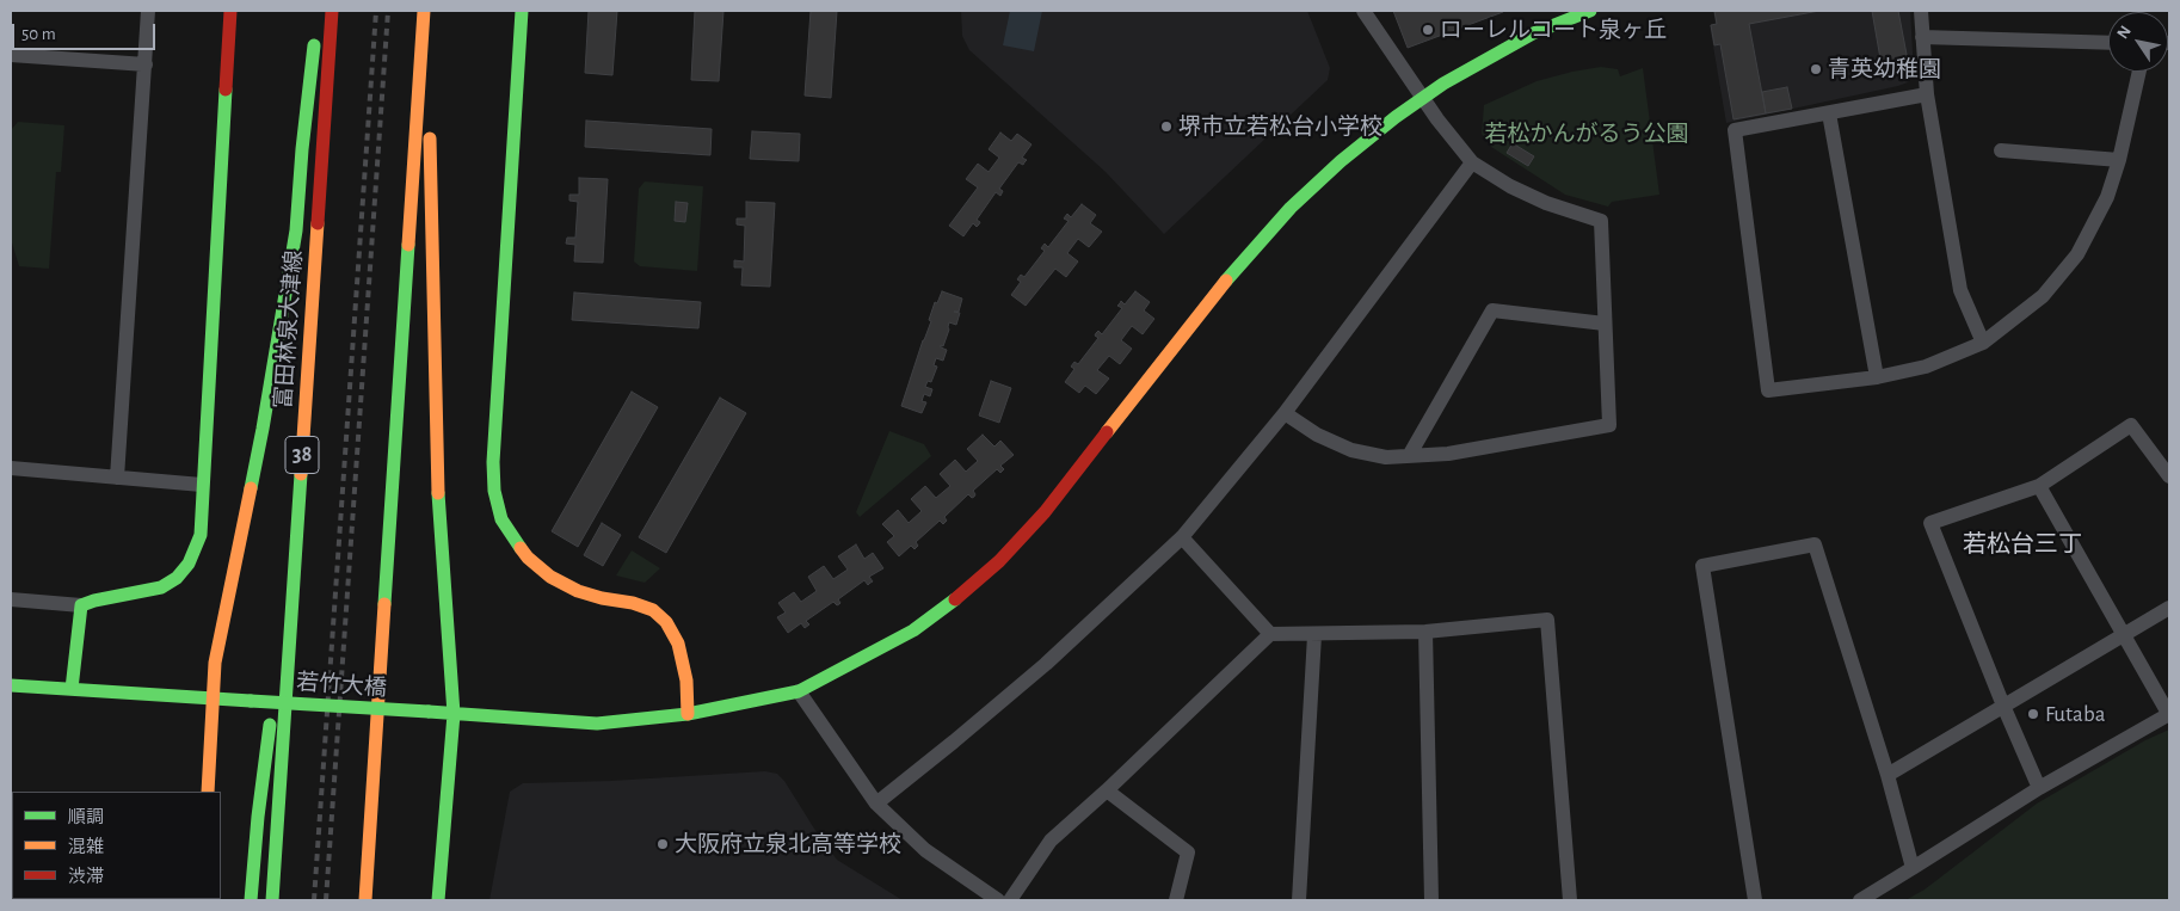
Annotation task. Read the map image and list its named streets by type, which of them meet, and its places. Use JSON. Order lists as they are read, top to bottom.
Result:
{
  "streets": {
    "main road": ["富田林泉大津線", "38", "若竹大橋"]
  },
  "districts": ["若松台三丁"],
  "parks": ["若松かんがるう公園"],
  "places": [
    "ローレルコート泉ヶ丘",
    "青英幼稚園",
    "堺市立若松台小学校",
    "Futaba",
    "大阪府立泉北高等学校"
  ],
  "legend": ["順調", "混雑", "渋滞"],
  "scale_bar": "50 m",
  "north": "top left"
}
